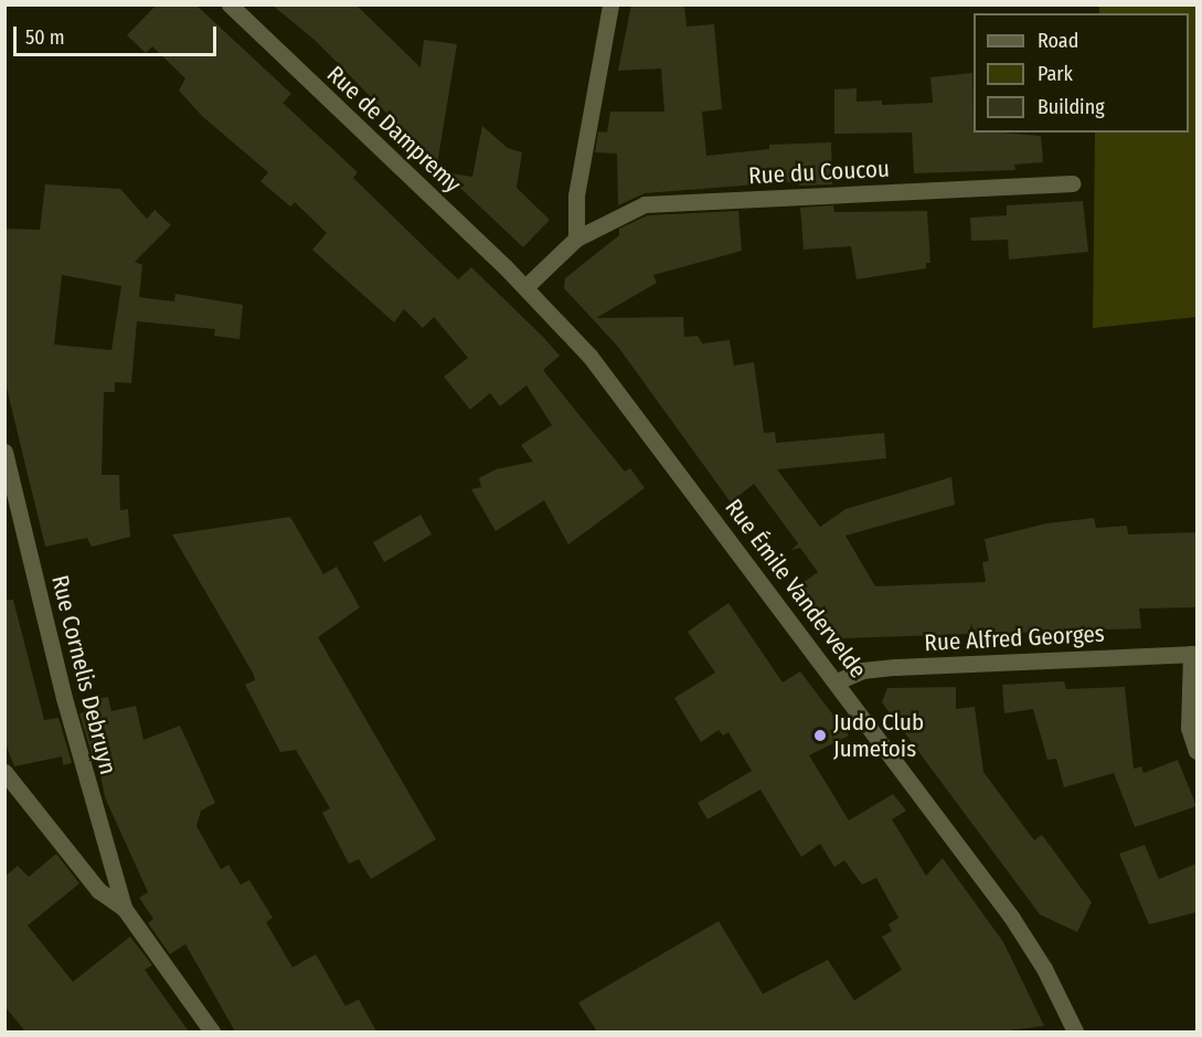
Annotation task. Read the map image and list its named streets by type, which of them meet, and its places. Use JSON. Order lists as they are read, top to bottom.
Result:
{
  "streets": {
    "street": [
      "Rue de Dampremy",
      "Rue du Coucou",
      "Rue Émile Vandervelde",
      "Rue Alfred Georges",
      "Rue Cornelis Debruyn"
    ]
  },
  "crossings": [
    ["Rue de Dampremy", "Rue du Coucou"],
    ["Rue de Dampremy", "Rue Émile Vandervelde"],
    ["Rue du Coucou", "Rue Émile Vandervelde"],
    ["Rue Émile Vandervelde", "Rue Alfred Georges"]
  ],
  "places": ["Judo Club Jumetois"],
  "legend": ["Road", "Park", "Building"],
  "scale_bar": "50 m"
}
